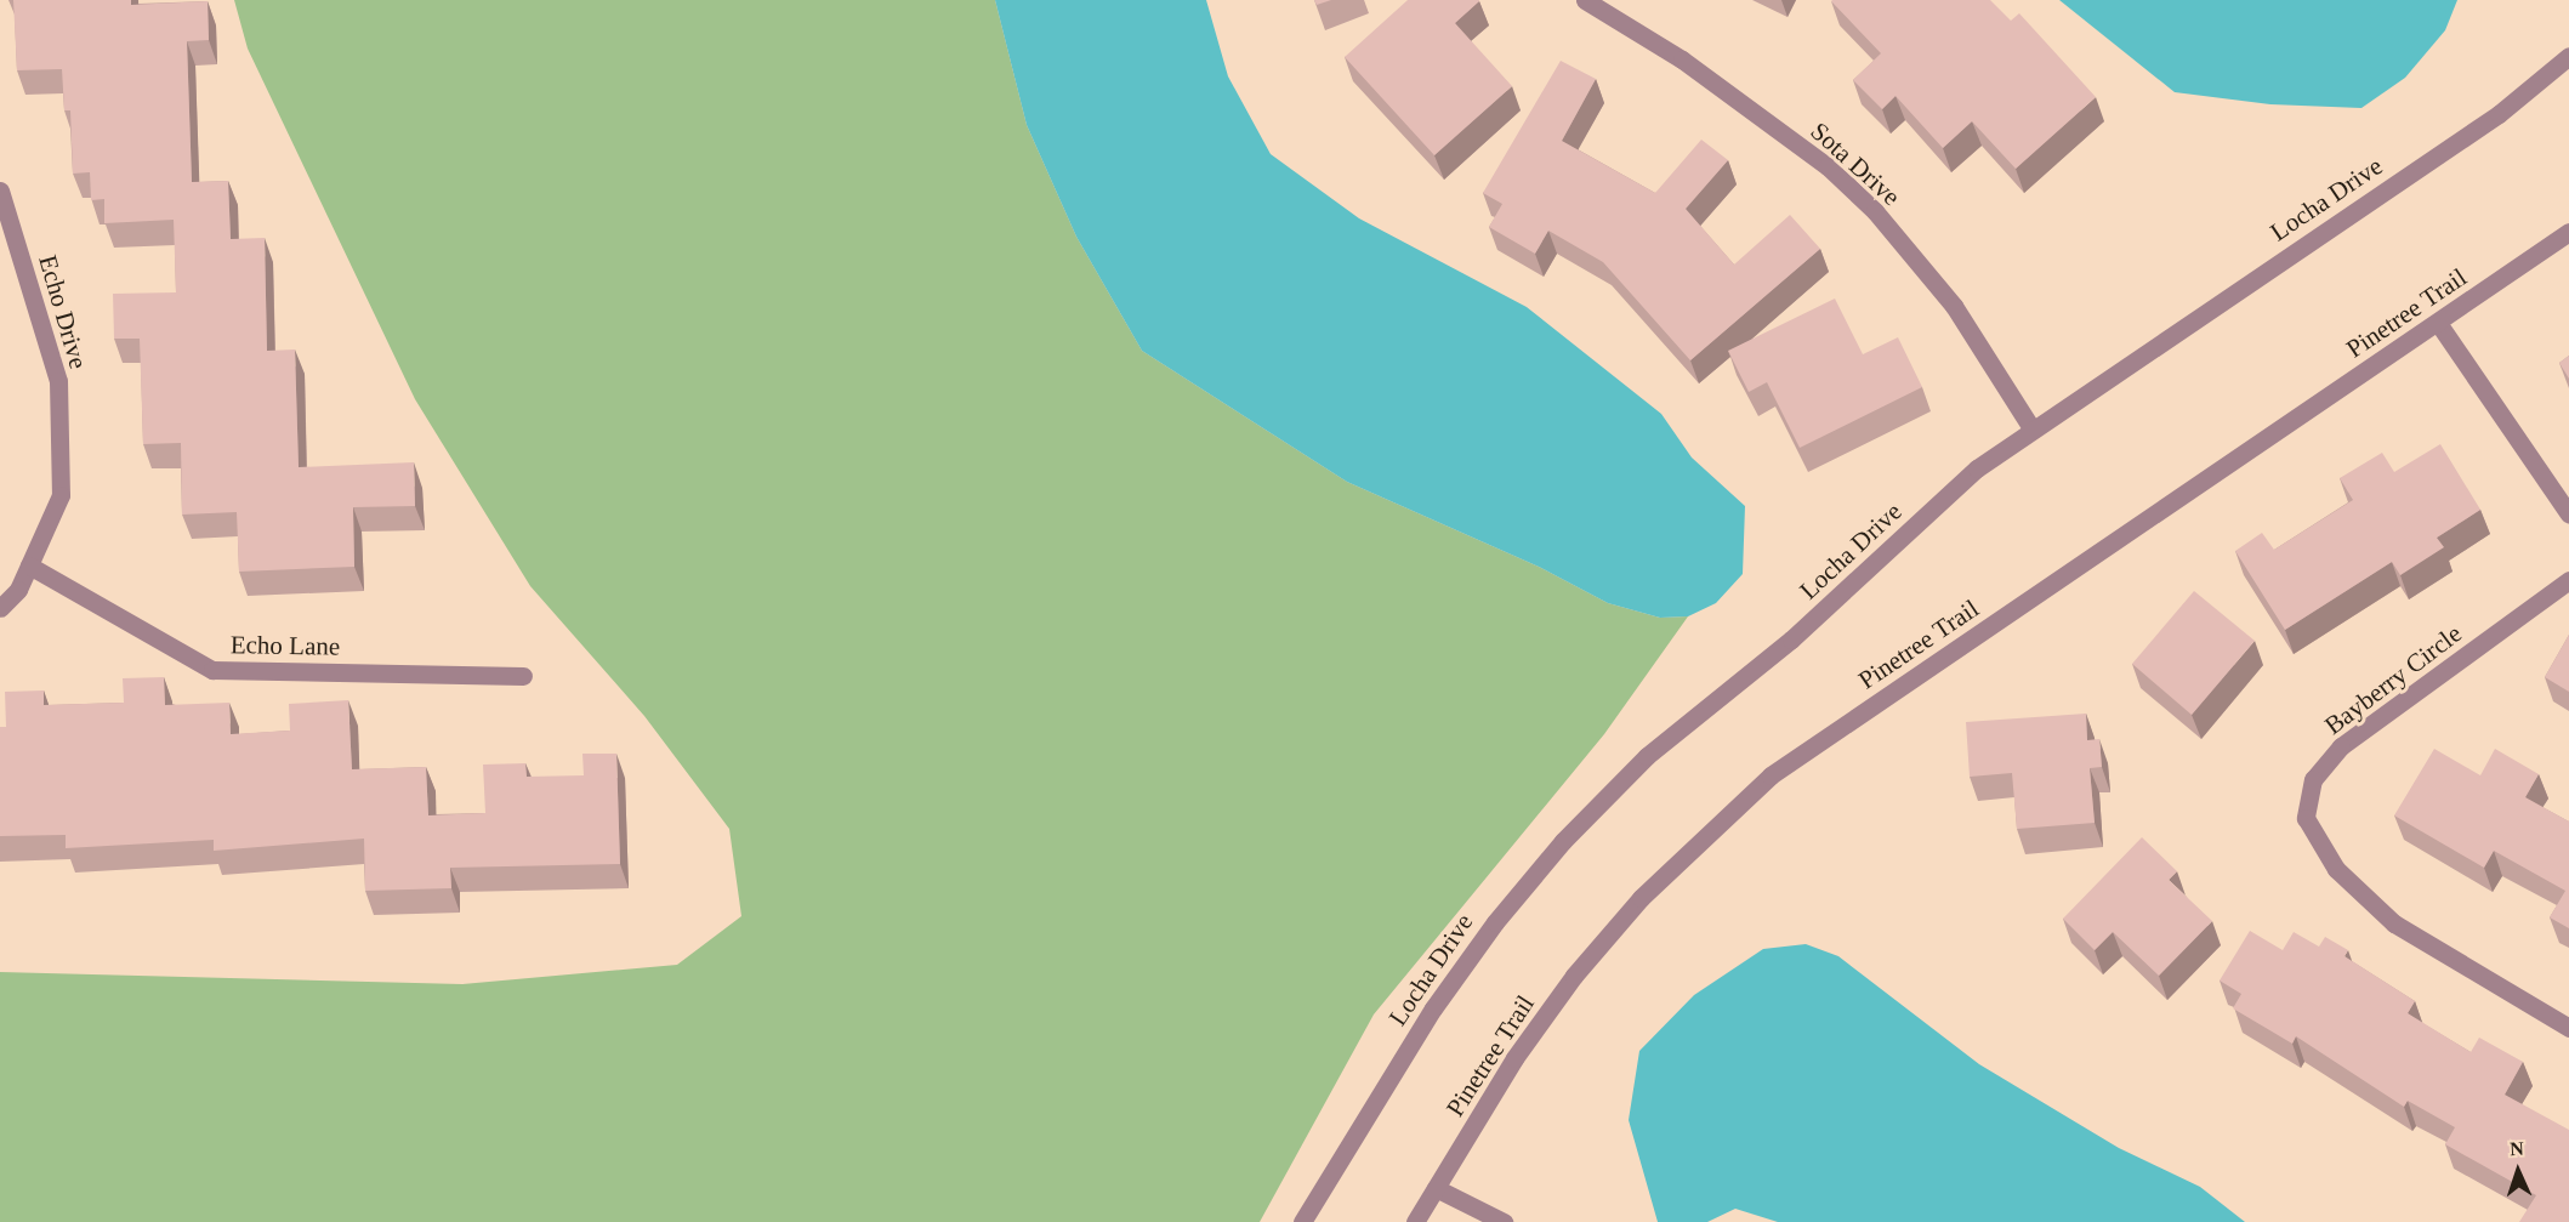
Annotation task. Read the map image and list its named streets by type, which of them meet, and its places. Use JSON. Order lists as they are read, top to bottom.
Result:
{
  "streets": {
    "street": [
      "Sota Drive",
      "Locha Drive",
      "Echo Drive",
      "Pinetree Trail",
      "Echo Lane",
      "Bayberry Circle"
    ]
  },
  "crossings": [
    ["Sota Drive", "Locha Drive"],
    ["Echo Drive", "Echo Lane"]
  ],
  "north": "top"
}
